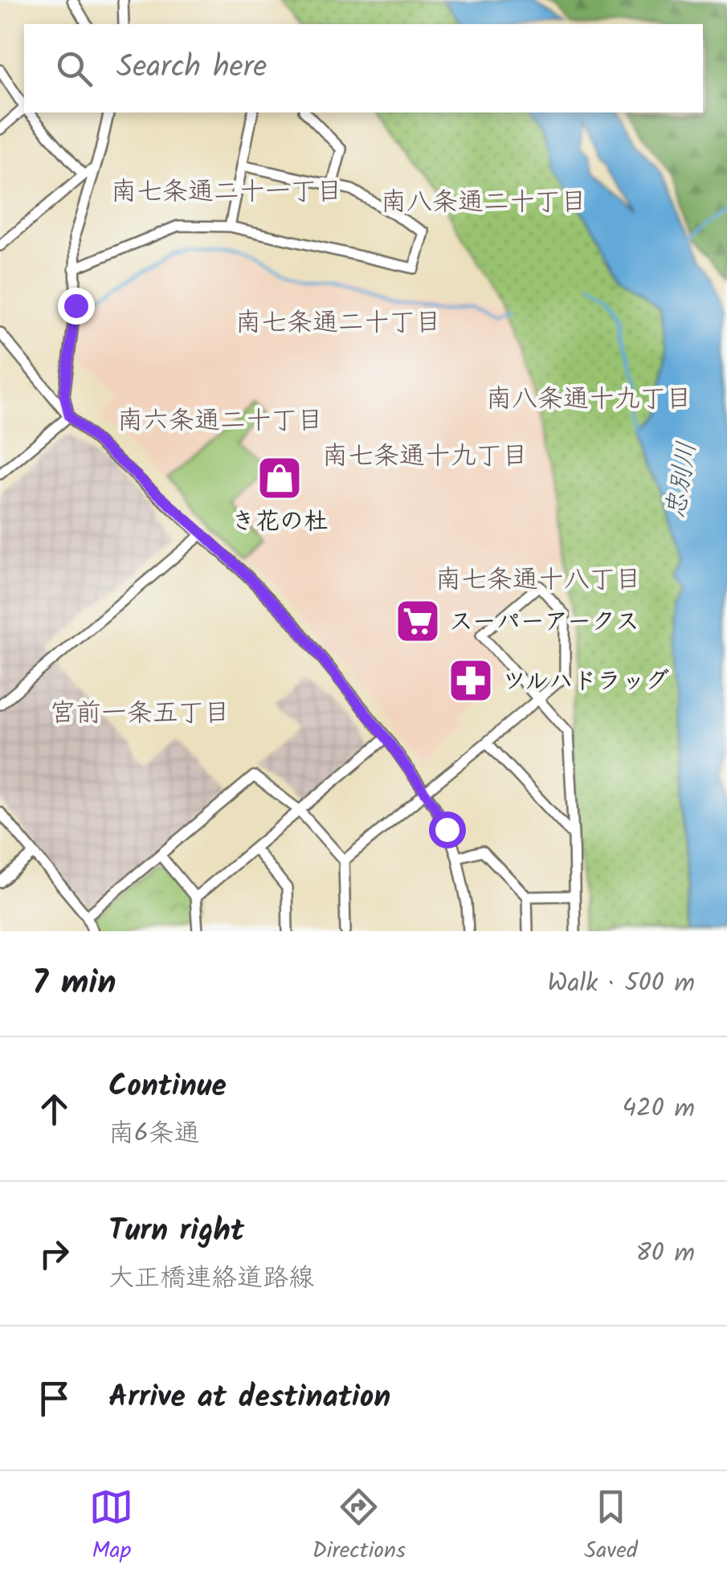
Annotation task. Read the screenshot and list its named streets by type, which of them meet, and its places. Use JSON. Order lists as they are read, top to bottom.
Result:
{
  "districts": [
    "南七条通二十一丁目",
    "南八条通二十丁目",
    "南七条通二十丁目",
    "南八条通十九丁目",
    "南六条通二十丁目",
    "南七条通十九丁目",
    "南七条通十八丁目",
    "宮前一条五丁目"
  ],
  "water": ["忠別川"],
  "places": {
    "shop": ["き花の杜"],
    "supermarket": ["スーパーアークス"],
    "pharmacy": ["ツルハドラッグ"]
  },
  "page": {
    "search": "Search here",
    "heading": ["7 min", "Walk · 500 m"],
    "list": [
      ["Continue", "南6条通", "420 m"],
      ["Turn right", "大正橋連絡道路線", "80 m"],
      "Arrive at destination"
    ],
    "nav": ["Map", "Directions", "Saved"]
  }
}
